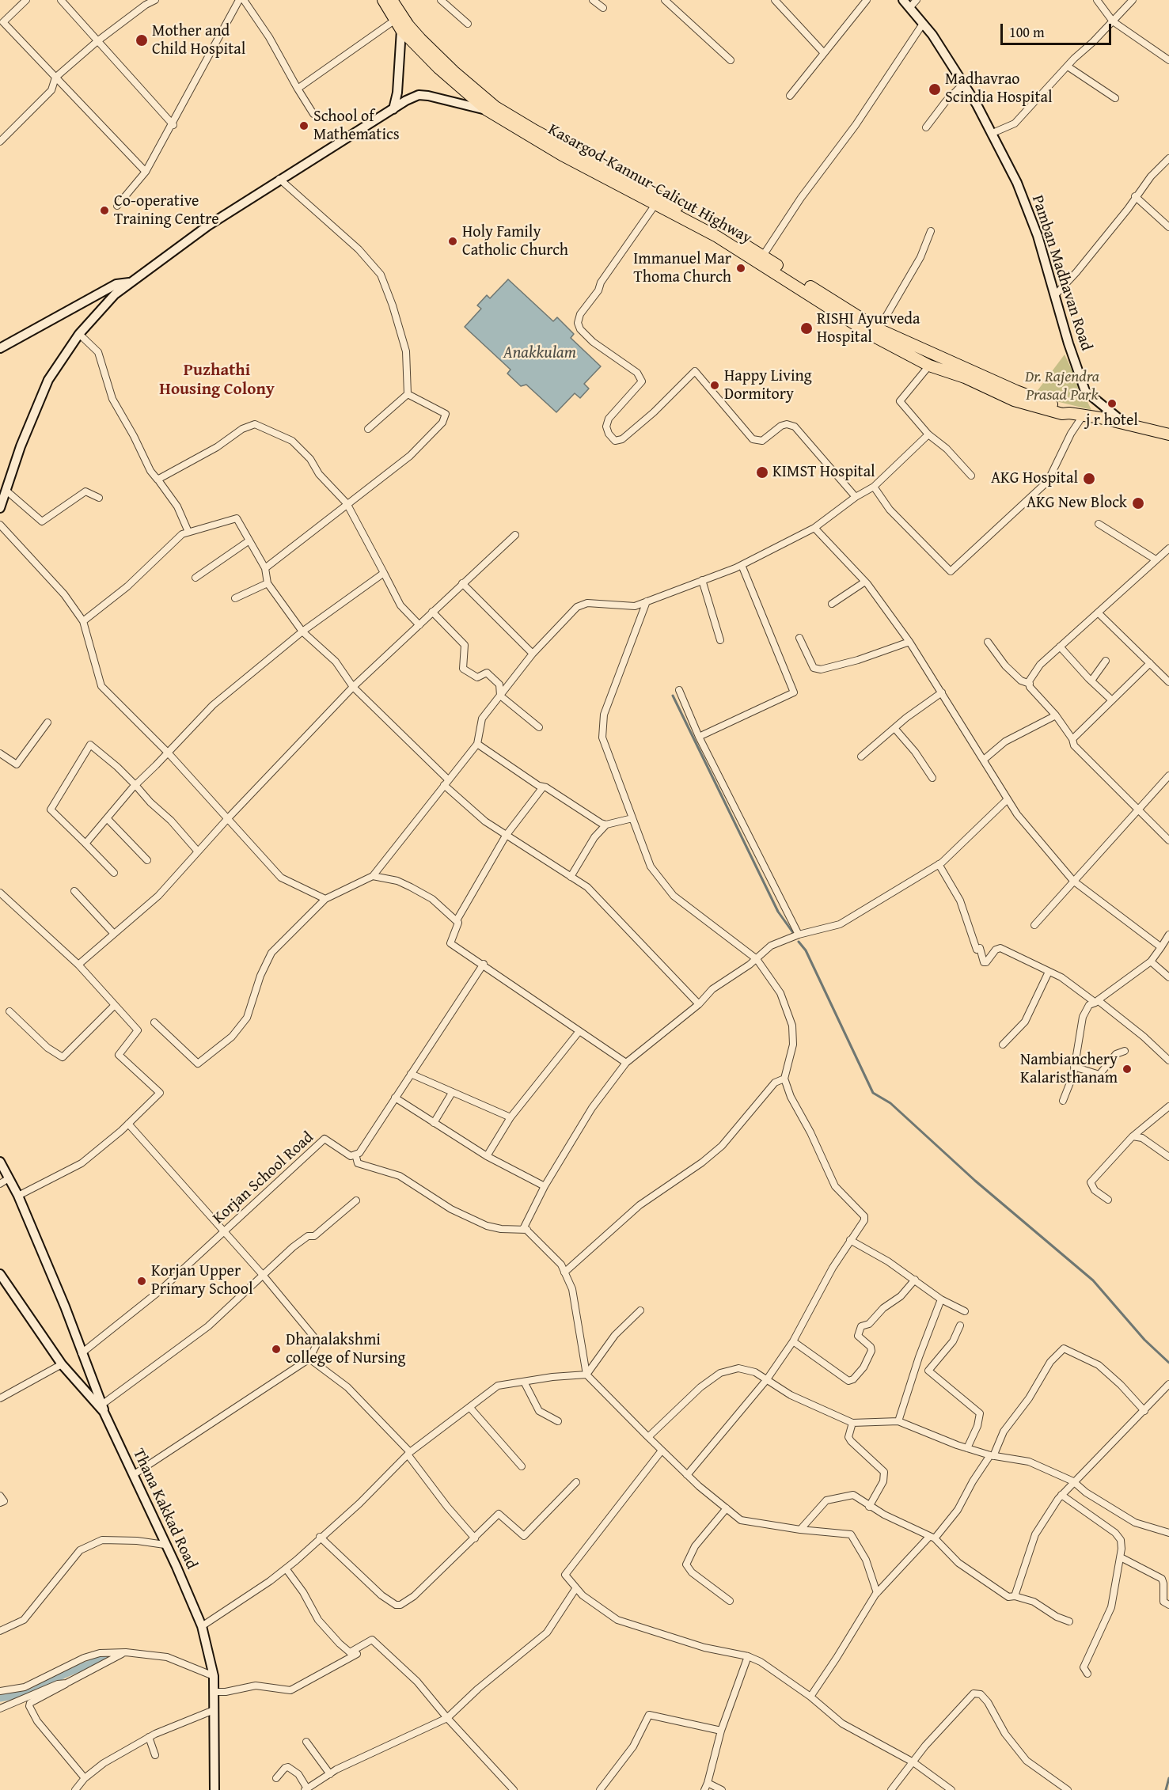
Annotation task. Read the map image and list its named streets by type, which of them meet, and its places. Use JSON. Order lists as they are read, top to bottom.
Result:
{
  "streets": {
    "highway": ["Kasargod-Kannur-Calicut Highway"],
    "main road": ["Pamban Madhavan Road", "Thana Kakkad Road"],
    "street": ["Korjan School Road"]
  },
  "crossings": [
    ["Kasargod-Kannur-Calicut Highway", "Pamban Madhavan Road"]
  ],
  "districts": ["Puzhathi Housing Colony"],
  "water": ["Anakkulam"],
  "parks": ["Dr. Rajendra Prasad Park"],
  "places": [
    "Mother and Child Hospital",
    "Madhavrao Scindia Hospital",
    "School of Mathematics",
    "Co-operative Training Centre",
    "Holy Family Catholic Church",
    "Immanuel Mar Thoma Church",
    "RISHI Ayurveda Hospital",
    "Happy Living Dormitory",
    "j r hotel",
    "KIMST Hospital",
    "AKG Hospital",
    "AKG New Block",
    "Nambianchery Kalaristhanam",
    "Korjan Upper Primary School",
    "Dhanalakshmi college of Nursing"
  ],
  "scale_bar": "100 m"
}
